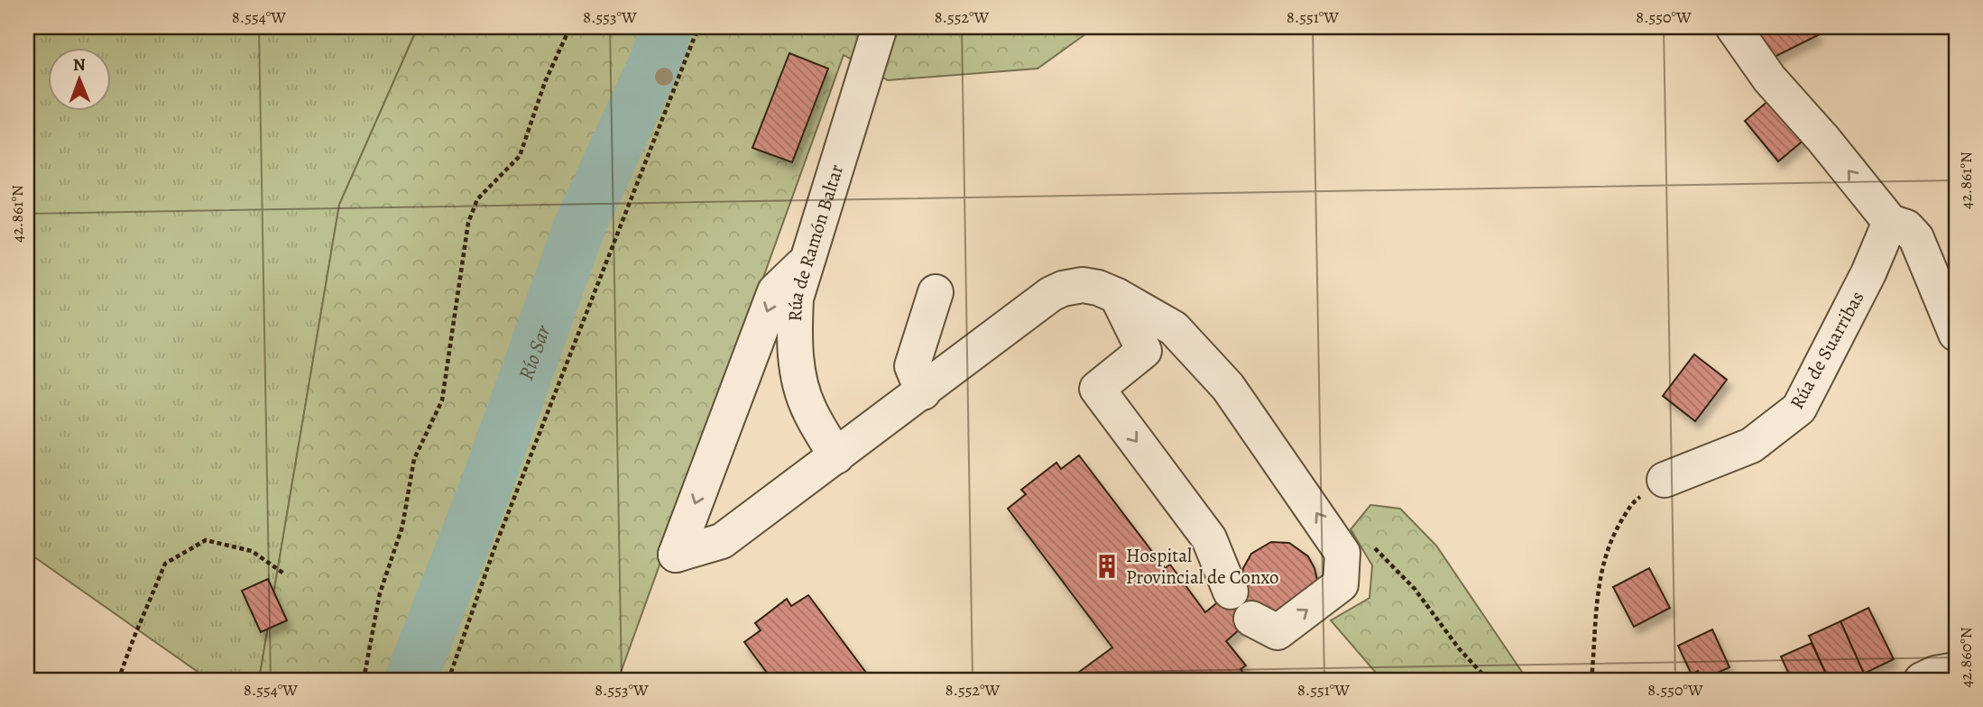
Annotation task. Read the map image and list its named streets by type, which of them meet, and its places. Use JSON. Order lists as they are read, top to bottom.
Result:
{
  "streets": {
    "street": ["Rúa de Ramón Baltar", "Rúa de Suarribas"]
  },
  "water": ["Río Sar"],
  "places": {
    "building": ["Hospital Provincial de Conxo"]
  },
  "north": "top",
  "coordinates": [
    "8.554°W",
    "8.553°W",
    "8.552°W",
    "8.551°W",
    "8.550°W",
    "42.861°N",
    "42.860°N"
  ]
}
